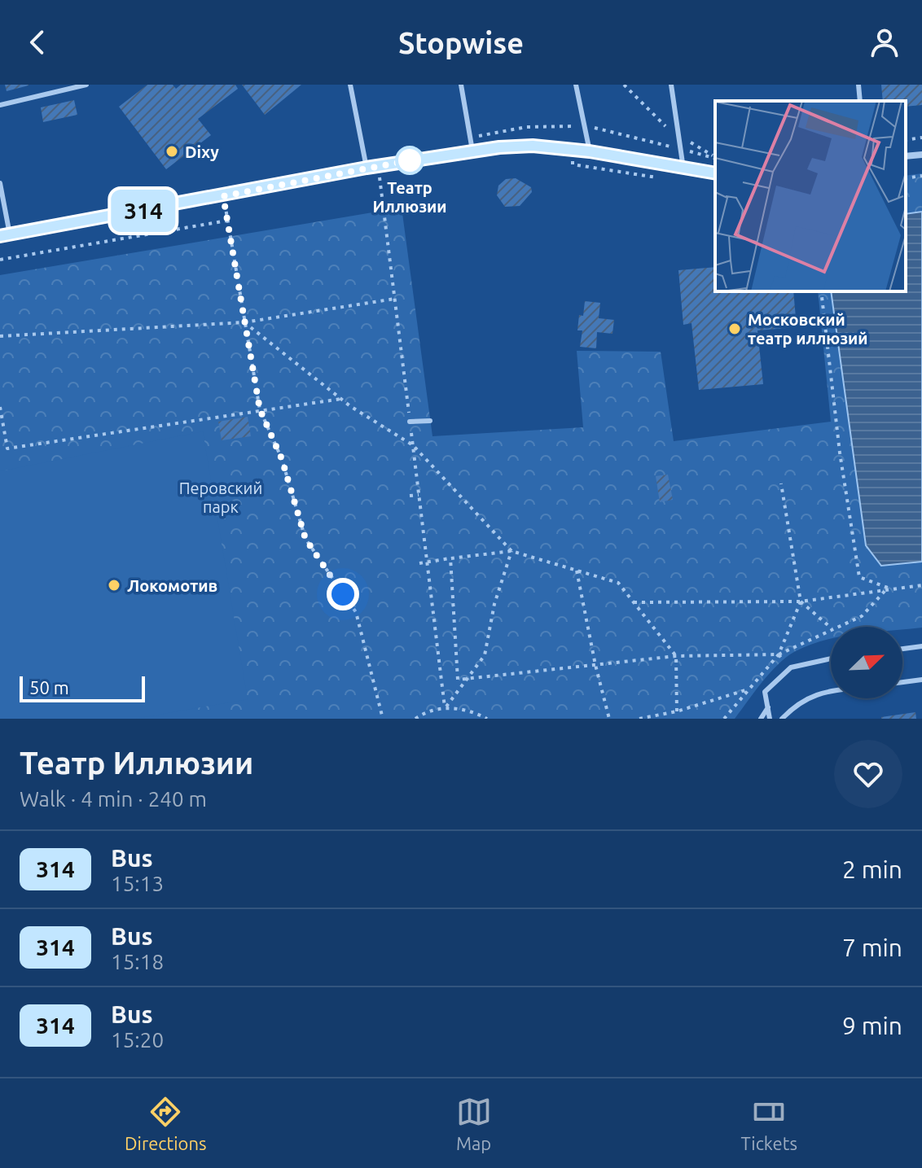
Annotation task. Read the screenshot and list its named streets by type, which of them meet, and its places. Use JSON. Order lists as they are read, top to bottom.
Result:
{
  "parks": ["Перовский парк"],
  "places": [
    "Dixy",
    "Театр Иллюзии",
    "Московский театр иллюзий",
    "Локомотив"
  ],
  "lines": ["bus line 314"],
  "scale_bar": "50 m",
  "north": "top right",
  "page": {
    "header": "Stopwise",
    "on_map": "314",
    "scale": "50 m",
    "heading": ["Театр Иллюзии", "Walk · 4 min · 240 m"],
    "list": [
      {
        "mark": "314",
        "name": "Bus",
        "note": "15:13",
        "value": "2 min"
      },
      {
        "mark": "314",
        "name": "Bus",
        "note": "15:18",
        "value": "7 min"
      },
      {
        "mark": "314",
        "name": "Bus",
        "note": "15:20",
        "value": "9 min"
      }
    ],
    "tabs": ["Directions", "Map", "Tickets"]
  }
}
